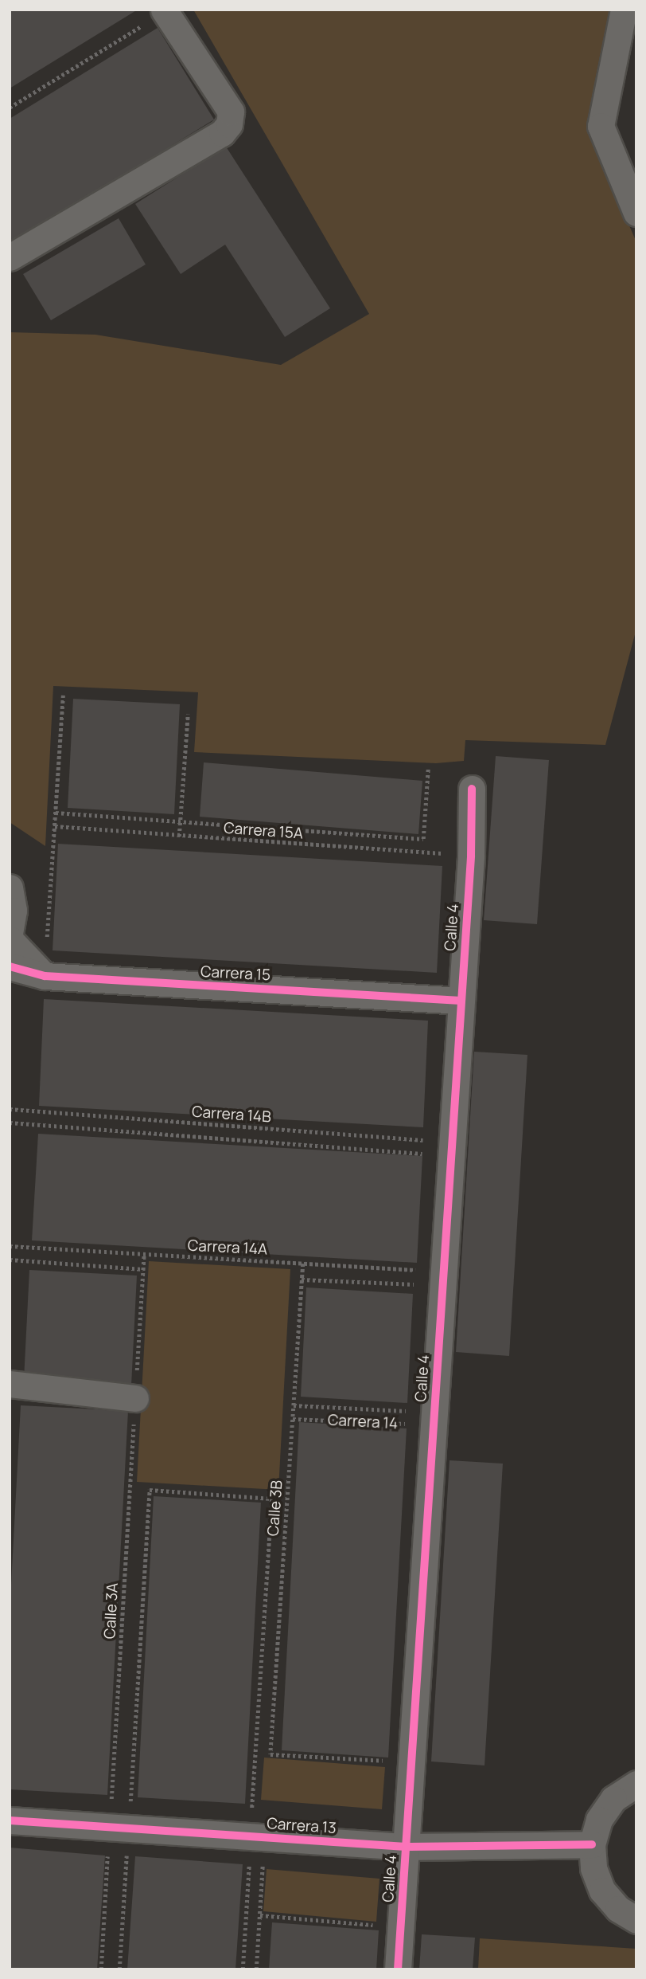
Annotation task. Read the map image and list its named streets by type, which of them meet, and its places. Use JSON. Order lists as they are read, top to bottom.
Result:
{
  "streets": {
    "street": ["Calle 4", "Carrera 15", "Carrera 13"],
    "path": [
      "Carrera 15A",
      "Carrera 14B",
      "Carrera 14A",
      "Carrera 14",
      "Calle 3B",
      "Calle 3A"
    ]
  },
  "crossings": [
    ["Carrera 15A", "Calle 4"],
    ["Calle 4", "Carrera 15"],
    ["Calle 4", "Carrera 14B"],
    ["Calle 4", "Carrera 14A"],
    ["Calle 4", "Carrera 14"],
    ["Calle 4", "Calle 3B"],
    ["Calle 4", "Carrera 13"],
    ["Carrera 14A", "Calle 3B"],
    ["Carrera 14A", "Calle 3A"],
    ["Carrera 14", "Calle 3B"],
    ["Calle 3B", "Calle 3A"],
    ["Calle 3B", "Carrera 13"],
    ["Calle 3A", "Carrera 13"]
  ]
}
